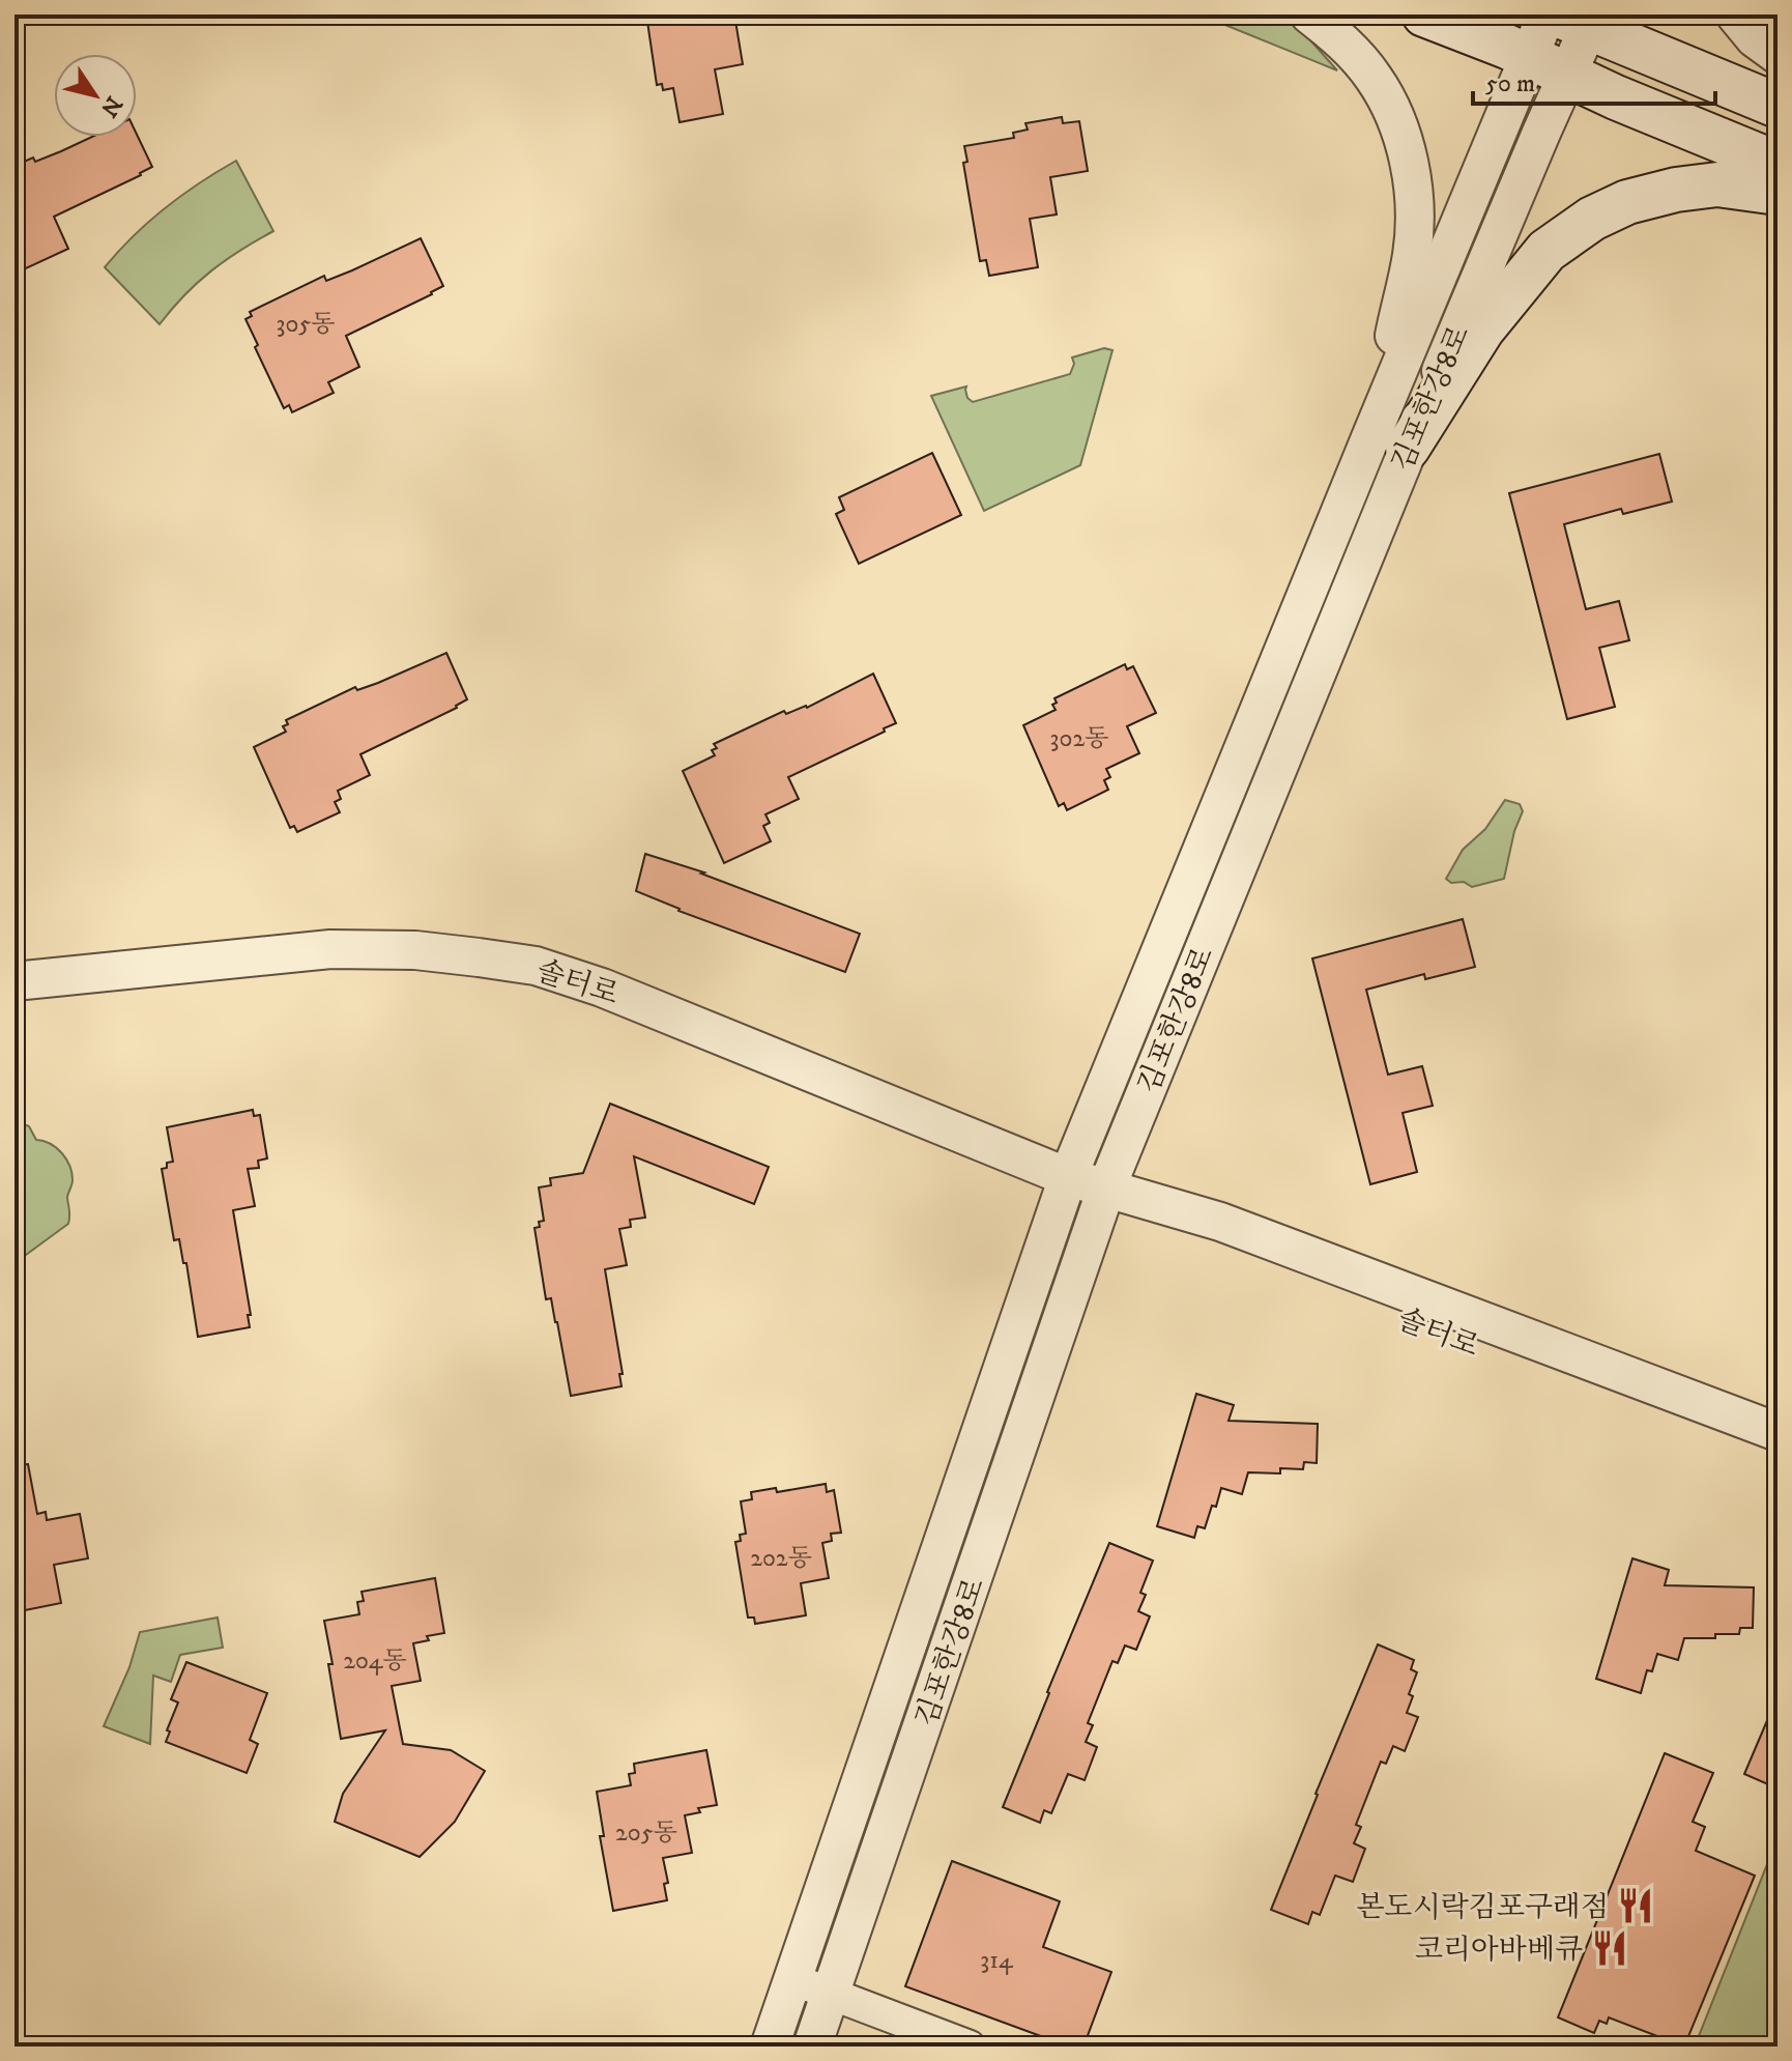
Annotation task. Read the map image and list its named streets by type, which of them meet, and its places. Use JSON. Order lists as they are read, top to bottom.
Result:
{
  "streets": {
    "street": ["김포한강8로", "솔터로"]
  },
  "crossings": [
    ["김포한강8로", "솔터로"]
  ],
  "places": {
    "restaurant": ["본도시락김포구래점", "코리아바베큐"]
  },
  "house_numbers": [
    "305동",
    "302동",
    "202동",
    "204동",
    "205동",
    "314"
  ],
  "scale_bar": "50 m",
  "north": "bottom right"
}
